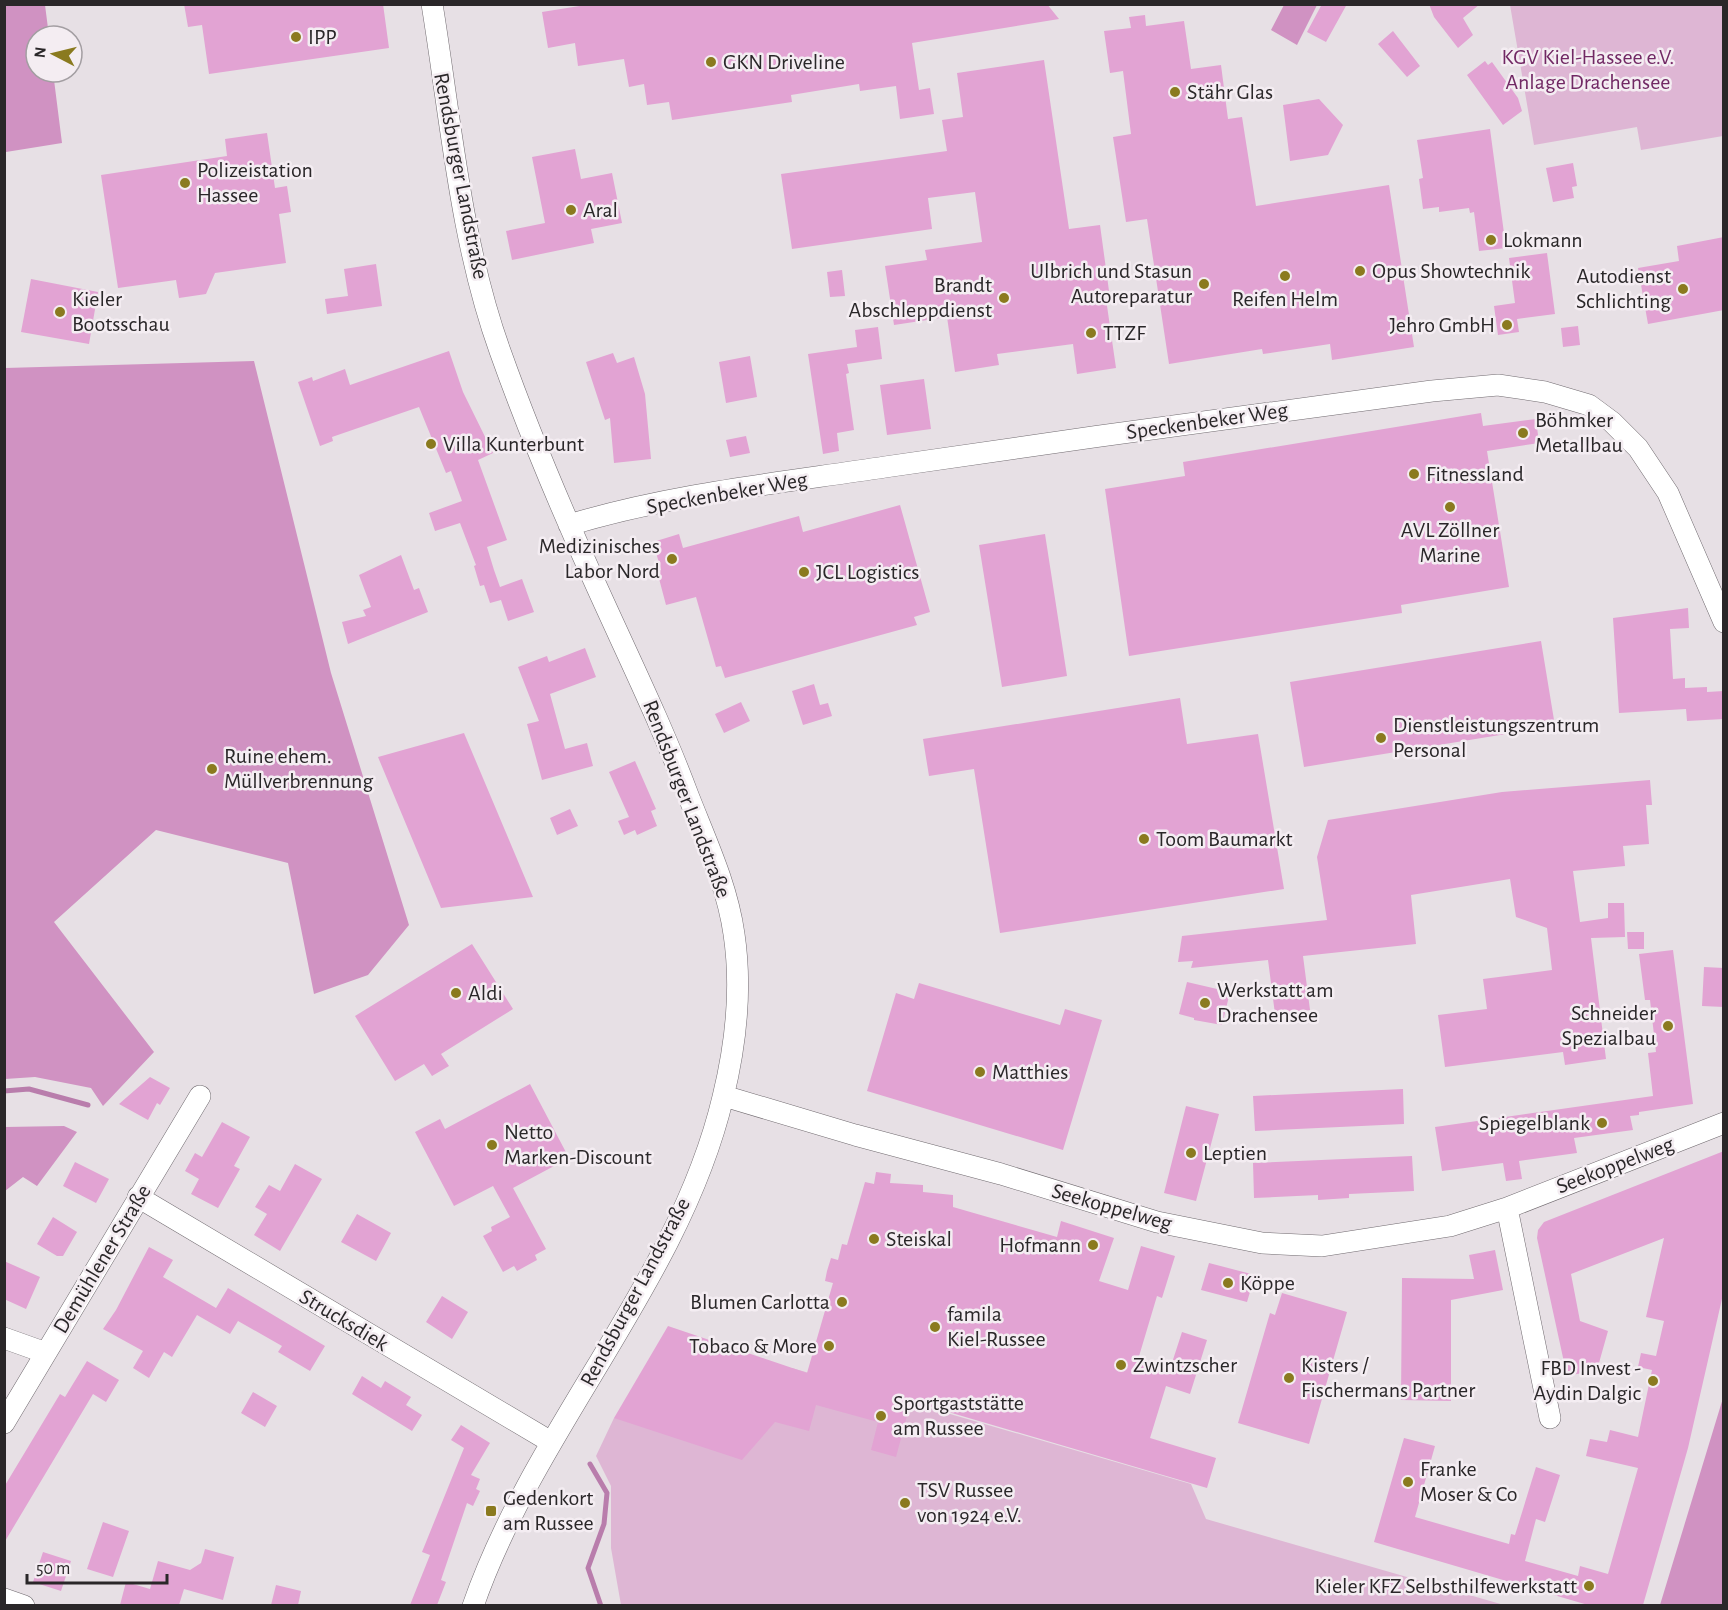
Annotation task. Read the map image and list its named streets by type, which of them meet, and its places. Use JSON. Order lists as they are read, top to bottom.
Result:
{
  "streets": {
    "street": [
      "Rendsburger Landstraße",
      "Speckenbeker Weg",
      "Seekoppelweg",
      "Demühlener Straße",
      "Strucksdiek"
    ]
  },
  "crossings": [
    ["Rendsburger Landstraße", "Speckenbeker Weg"],
    ["Rendsburger Landstraße", "Seekoppelweg"],
    ["Rendsburger Landstraße", "Strucksdiek"],
    ["Demühlener Straße", "Strucksdiek"]
  ],
  "parks": ["KGV Kiel-Hassee e.V. Anlage Drachensee"],
  "places": {
    "other": [
      "IPP",
      "GKN Driveline",
      "Stähr Glas",
      "Polizeistation Hassee",
      "Aral",
      "Lokmann",
      "Opus Showtechnik",
      "Reifen Helm",
      "Ulbrich und Stasun Autoreparatur",
      "Autodienst Schlichting",
      "Brandt Abschleppdienst",
      "Kieler Bootsschau",
      "Jehro GmbH",
      "TTZF",
      "Böhmker Metallbau",
      "Villa Kunterbunt",
      "Fitnessland",
      "AVL Zöllner Marine",
      "Medizinisches Labor Nord",
      "JCL Logistics",
      "Dienstleistungszentrum Personal",
      "Ruine ehem. Müllverbrennung",
      "Toom Baumarkt",
      "Aldi",
      "Werkstatt am Drachensee",
      "Schneider Spezialbau",
      "Matthies",
      "Spiegelblank",
      "Netto Marken-Discount",
      "Leptien",
      "Steiskal",
      "Hofmann",
      "Köppe",
      "Blumen Carlotta",
      "famila Kiel-Russee",
      "Tobaco & More",
      "Zwintzscher",
      "Kisters / Fischermans Partner",
      "FBD Invest - Aydin Dalgic",
      "Sportgaststätte am Russee",
      "Franke Moser & Co",
      "TSV Russee von 1924 e.V.",
      "Kieler KFZ Selbsthilfewerkstatt"
    ],
    "transit": ["Gedenkort am Russee"]
  },
  "scale_bar": "50 m",
  "north": "left"
}
